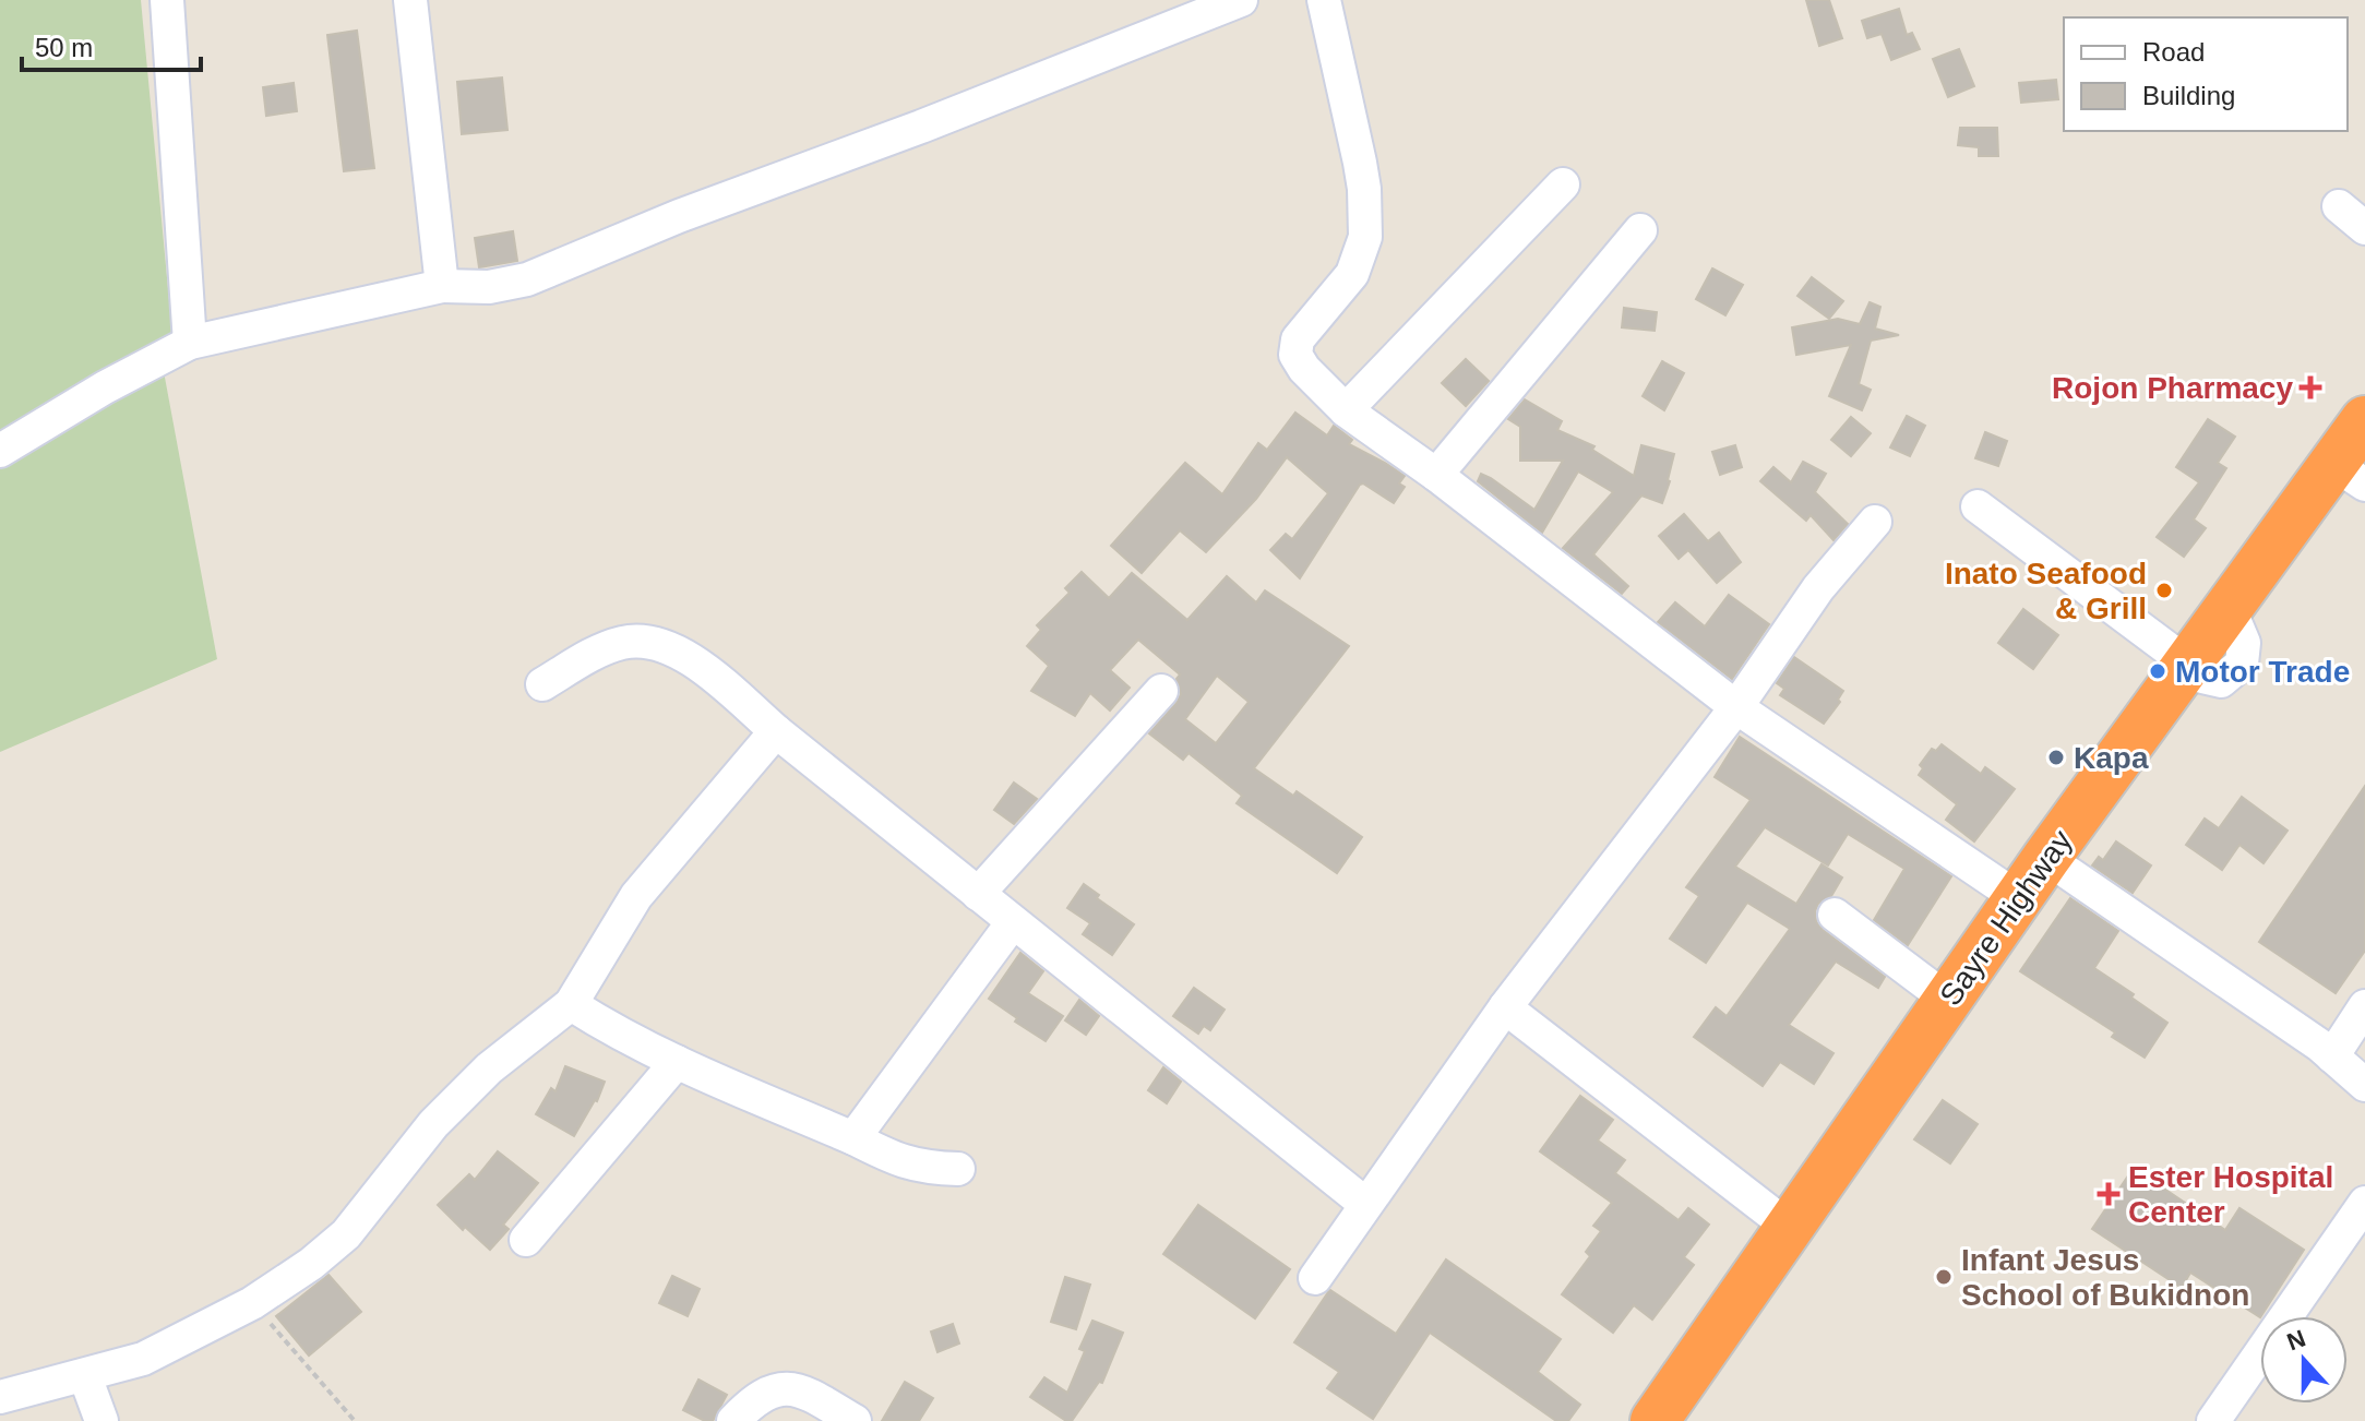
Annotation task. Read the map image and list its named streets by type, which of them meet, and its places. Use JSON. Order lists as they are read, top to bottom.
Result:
{
  "streets": {
    "highway": ["Sayre Highway"]
  },
  "places": {
    "health": ["Rojon Pharmacy", "Ester Hospital Center"],
    "other": [
      "Inato Seafood & Grill",
      "Motor Trade",
      "Kapa",
      "Infant Jesus School of Bukidnon"
    ]
  },
  "legend": ["Road", "Building"],
  "scale_bar": "50 m",
  "north": "top"
}
